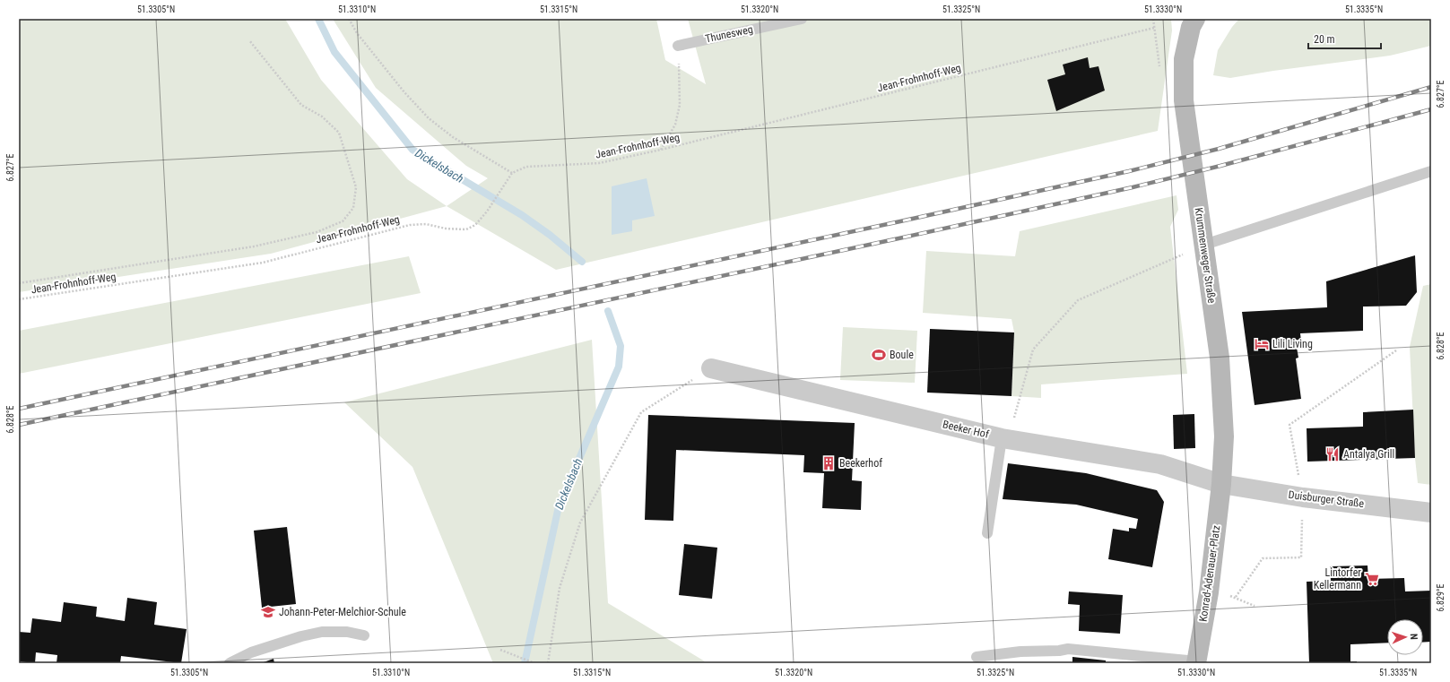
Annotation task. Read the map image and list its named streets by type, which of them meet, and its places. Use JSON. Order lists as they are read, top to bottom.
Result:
{
  "streets": {
    "main road": ["Krummenweger Straße", "Konrad-Adenauer-Platz"],
    "street": ["Beeker Hof", "Duisburger Straße"],
    "lane": ["Thunesweg"],
    "path": ["Jean-Frohnhoff-Weg"]
  },
  "crossings": [
    ["Krummenweger Straße", "Beeker Hof"],
    ["Krummenweger Straße", "Duisburger Straße"],
    ["Krummenweger Straße", "Konrad-Adenauer-Platz"],
    ["Beeker Hof", "Duisburger Straße"],
    ["Beeker Hof", "Konrad-Adenauer-Platz"],
    ["Duisburger Straße", "Konrad-Adenauer-Platz"]
  ],
  "water": ["Dickelsbach"],
  "places": {
    "hotel": ["Lili Living"],
    "sports": ["Boule"],
    "restaurant": ["Antalya Grill"],
    "building": ["Beekerhof"],
    "supermarket": ["Lintorfer Kellermann"],
    "school or university": ["Johann-Peter-Melchior-Schule"]
  },
  "scale_bar": "20 m",
  "north": "right",
  "coordinates": [
    "51.3305°N",
    "51.3310°N",
    "51.3315°N",
    "51.3320°N",
    "51.3325°N",
    "51.3330°N",
    "51.3335°N",
    "6.827°E",
    "6.828°E",
    "6.829°E"
  ]
}
